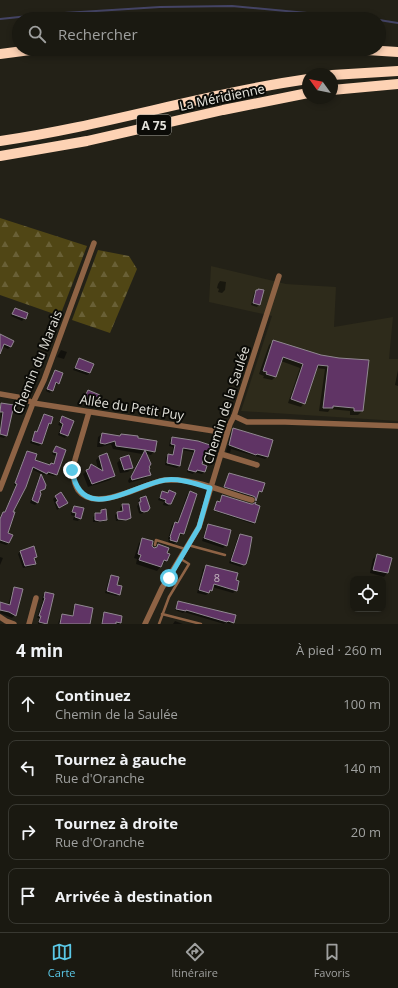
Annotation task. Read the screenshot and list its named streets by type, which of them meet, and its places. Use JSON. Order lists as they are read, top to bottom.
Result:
{
  "streets": {
    "highway": ["La Méridienne", "A 75"],
    "street": ["Chemin du Marais", "Chemin de la Saulée", "Allée du Petit Puy"]
  },
  "crossings": [
    ["Chemin du Marais", "Allée du Petit Puy"],
    ["Chemin de la Saulée", "Allée du Petit Puy"]
  ],
  "house_numbers": ["8"],
  "north": "top left",
  "page": {
    "search": "Rechercher",
    "heading": ["4 min", "À pied · 260 m"],
    "list": [
      ["Continuez", "Chemin de la Saulée", "100 m"],
      ["Tournez à gauche", "Rue d'Oranche", "140 m"],
      ["Tournez à droite", "Rue d'Oranche", "20 m"],
      "Arrivée à destination"
    ],
    "nav": ["Carte", "Itinéraire", "Favoris"]
  }
}
